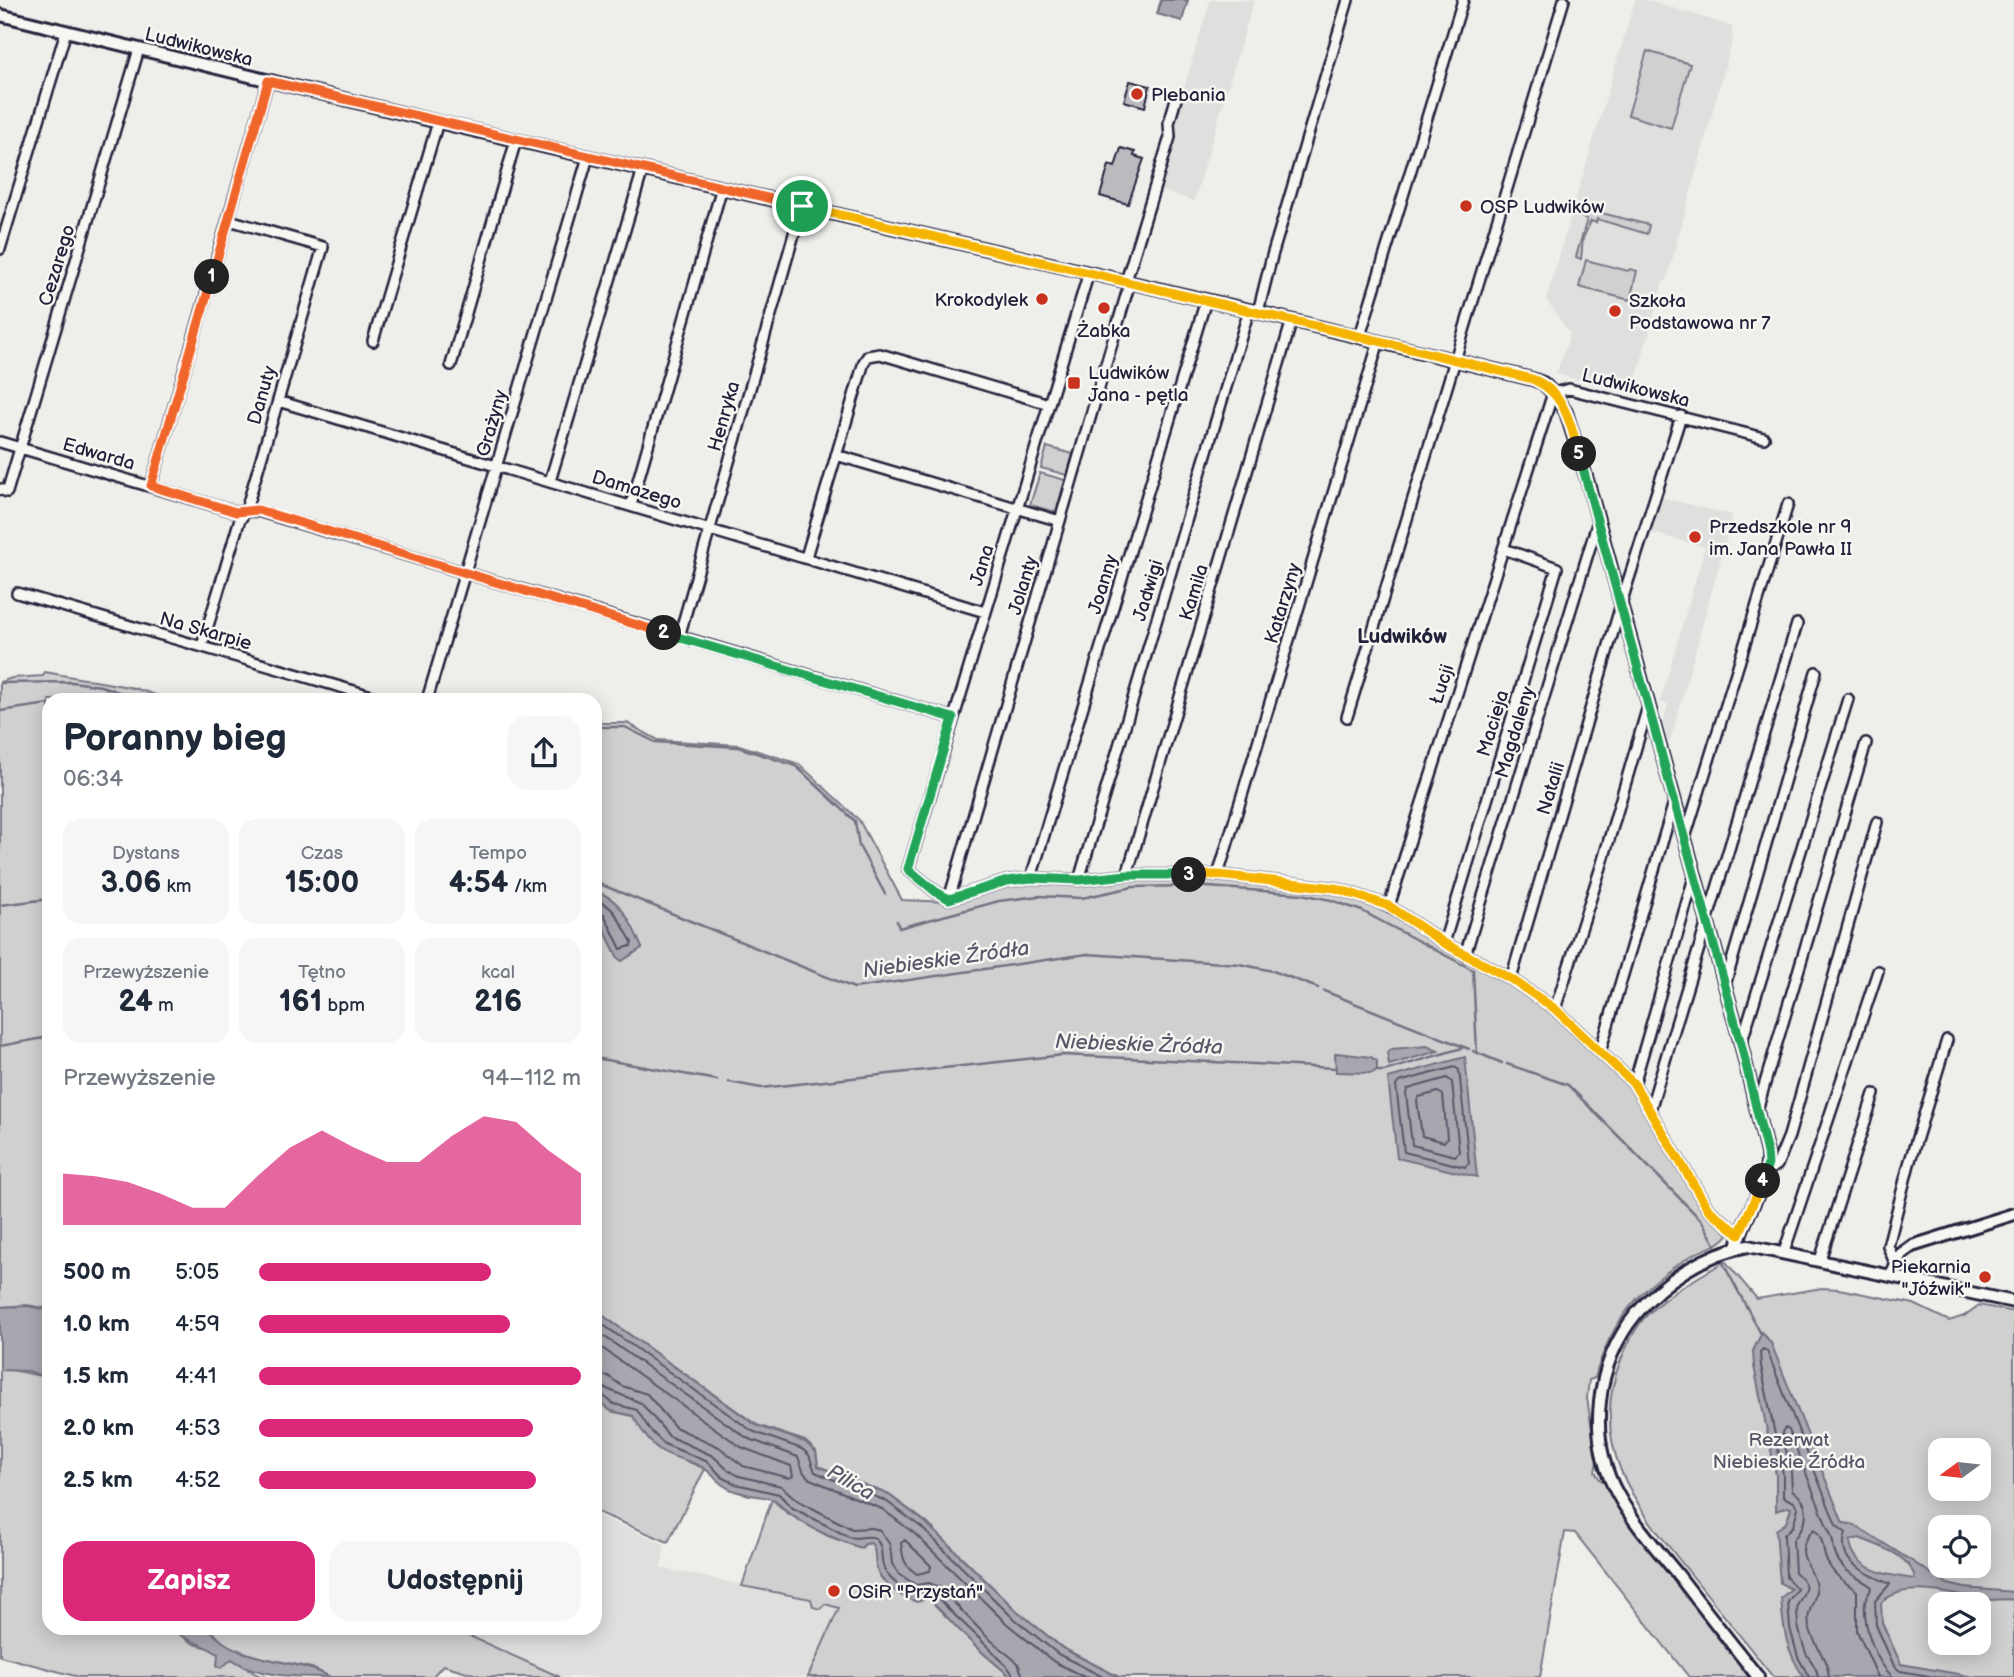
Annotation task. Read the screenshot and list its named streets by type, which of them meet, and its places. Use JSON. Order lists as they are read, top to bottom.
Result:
{
  "streets": {
    "street": [
      "Ludwikowska",
      "Cezarego",
      "Danuty",
      "Henryka",
      "Grażyny",
      "Edwarda",
      "Damazego",
      "Jana",
      "Joanny",
      "Jolanty",
      "Jadwigi",
      "Kamila",
      "Katarzyny",
      "Na Skarpie",
      "Łucji",
      "Macieja",
      "Magdaleny",
      "Natalii"
    ]
  },
  "crossings": [
    ["Ludwikowska", "Cezarego"],
    ["Ludwikowska", "Henryka"],
    ["Ludwikowska", "Grażyny"],
    ["Ludwikowska", "Jana"],
    ["Ludwikowska", "Joanny"],
    ["Ludwikowska", "Jolanty"],
    ["Ludwikowska", "Jadwigi"],
    ["Ludwikowska", "Kamila"],
    ["Ludwikowska", "Katarzyny"],
    ["Ludwikowska", "Łucji"],
    ["Ludwikowska", "Natalii"],
    ["Cezarego", "Edwarda"],
    ["Danuty", "Edwarda"],
    ["Danuty", "Damazego"],
    ["Danuty", "Na Skarpie"],
    ["Henryka", "Edwarda"],
    ["Henryka", "Damazego"],
    ["Grażyny", "Edwarda"],
    ["Grażyny", "Damazego"],
    ["Edwarda", "Jana"],
    ["Damazego", "Jana"],
    ["Jana", "Jolanty"],
    ["Łucji", "Macieja"]
  ],
  "districts": ["Ludwików"],
  "water": ["Niebieskie Źródła", "Niebieskie Żródła", "Pilica"],
  "parks": ["Rezerwat Niebieskie Źródła"],
  "places": {
    "other": [
      "Plebania",
      "OSP Ludwików",
      "Krokodylek",
      "Żabka",
      "Szkoła Podstawowa nr 7",
      "Przedszkole nr 9 im. Jana Pawła II",
      "Piekarnia \"Jóźwik\"",
      "OSiR \"Przystań\""
    ],
    "transit": ["Ludwików Jana - pętla"]
  },
  "north": "left",
  "page": {
    "pins": [
      "1",
      "5",
      "2",
      "3",
      "4"
    ],
    "heading": ["Poranny bieg", "06:34"],
    "stats": [
      ["Dystans", "3.06 km"],
      ["Czas", "15:00"],
      ["Tempo", "4:54 /km"],
      ["Przewyższenie", "24 m"],
      ["Tętno", "161 bpm"],
      ["kcal", "216"]
    ],
    "chart": ["Przewyższenie", "94–112 m"],
    "list": [
      {
        "name": "500 m",
        "note": "5:05"
      },
      {
        "name": "1.0 km",
        "note": "4:59"
      },
      {
        "name": "1.5 km",
        "note": "4:41"
      },
      {
        "name": "2.0 km",
        "note": "4:53"
      },
      {
        "name": "2.5 km",
        "note": "4:52"
      }
    ],
    "buttons": ["Zapisz", "Udostępnij"]
  }
}
